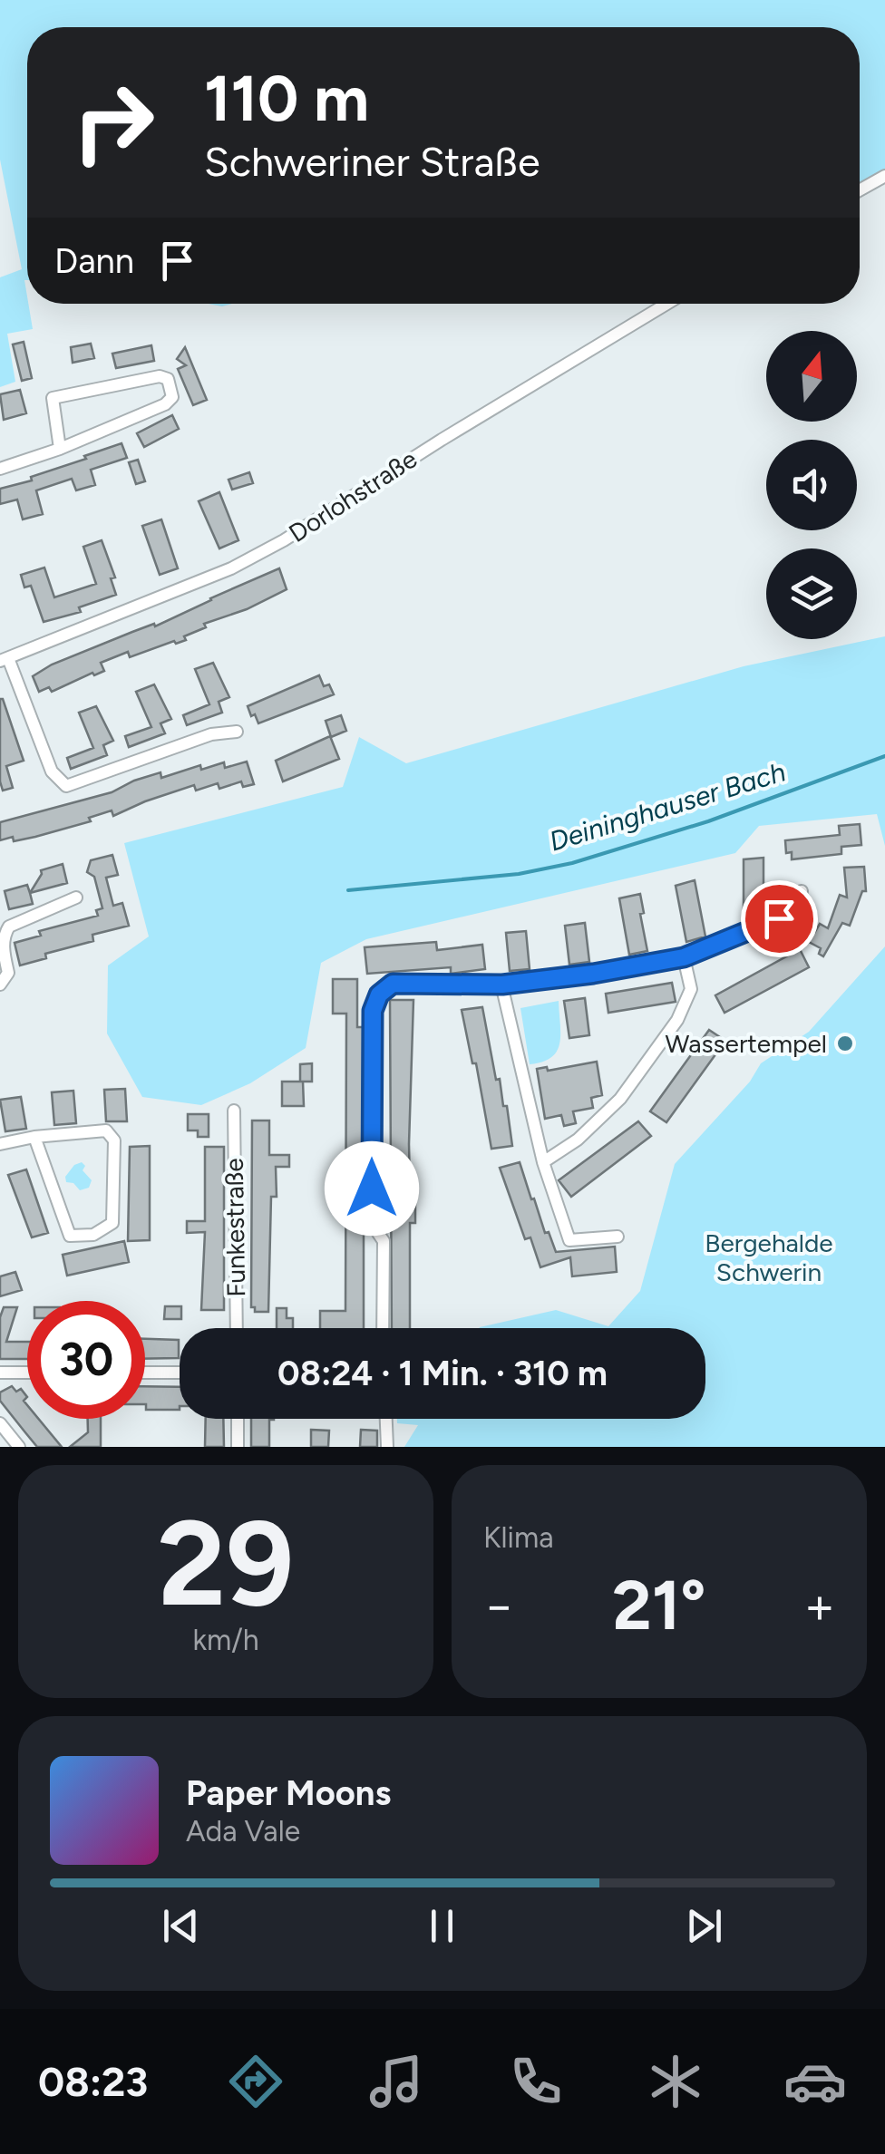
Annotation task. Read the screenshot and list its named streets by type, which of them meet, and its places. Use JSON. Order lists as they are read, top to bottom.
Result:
{
  "streets": {
    "street": ["Dorlohstraße", "Funkestraße"]
  },
  "water": ["Deininghauser Bach"],
  "parks": ["Bergehalde Schwerin"],
  "places": ["Wassertempel"],
  "north": "top",
  "page": {
    "turn": ["110 m", "Schweriner Straße"],
    "then": "Dann",
    "limit": "30",
    "trip": "08:24 · 1 Min. · 310 m",
    "tile": [
      ["29", "km/h"],
      "Klima"
    ],
    "heat": ["−", "21°", "+"],
    "song": ["Paper Moons", "Ada Vale"],
    "tabs": "08:23"
  }
}
